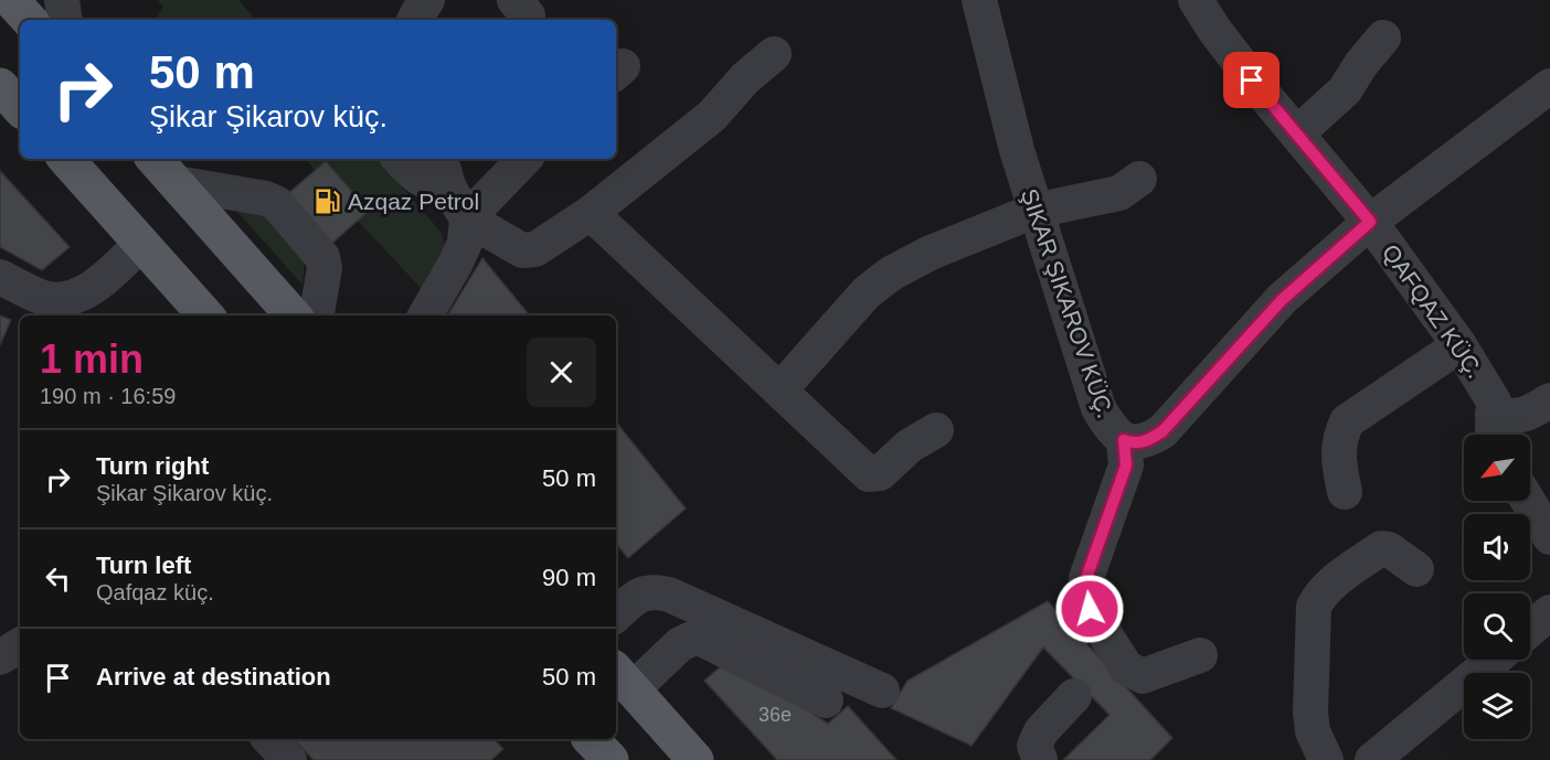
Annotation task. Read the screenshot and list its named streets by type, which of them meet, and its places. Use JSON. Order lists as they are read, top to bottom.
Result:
{
  "streets": {
    "street": ["ŞIKAR ŞIKAROV KÜÇ.", "QAFQAZ KÜÇ."]
  },
  "crossings": [
    ["ŞIKAR ŞIKAROV KÜÇ.", "QAFQAZ KÜÇ."]
  ],
  "places": {
    "fuel station": ["Azqaz Petrol"]
  },
  "house_numbers": ["36e"],
  "north": "bottom left",
  "page": {
    "turn": ["50 m", "Şikar Şikarov küç."],
    "heading": ["1 min", "190 m · 16:59"],
    "list": [
      {
        "name": "Turn right",
        "note": "Şikar Şikarov küç.",
        "value": "50 m"
      },
      {
        "name": "Turn left",
        "note": "Qafqaz küç.",
        "value": "90 m"
      },
      {
        "name": "Arrive at destination",
        "value": "50 m"
      }
    ]
  }
}
